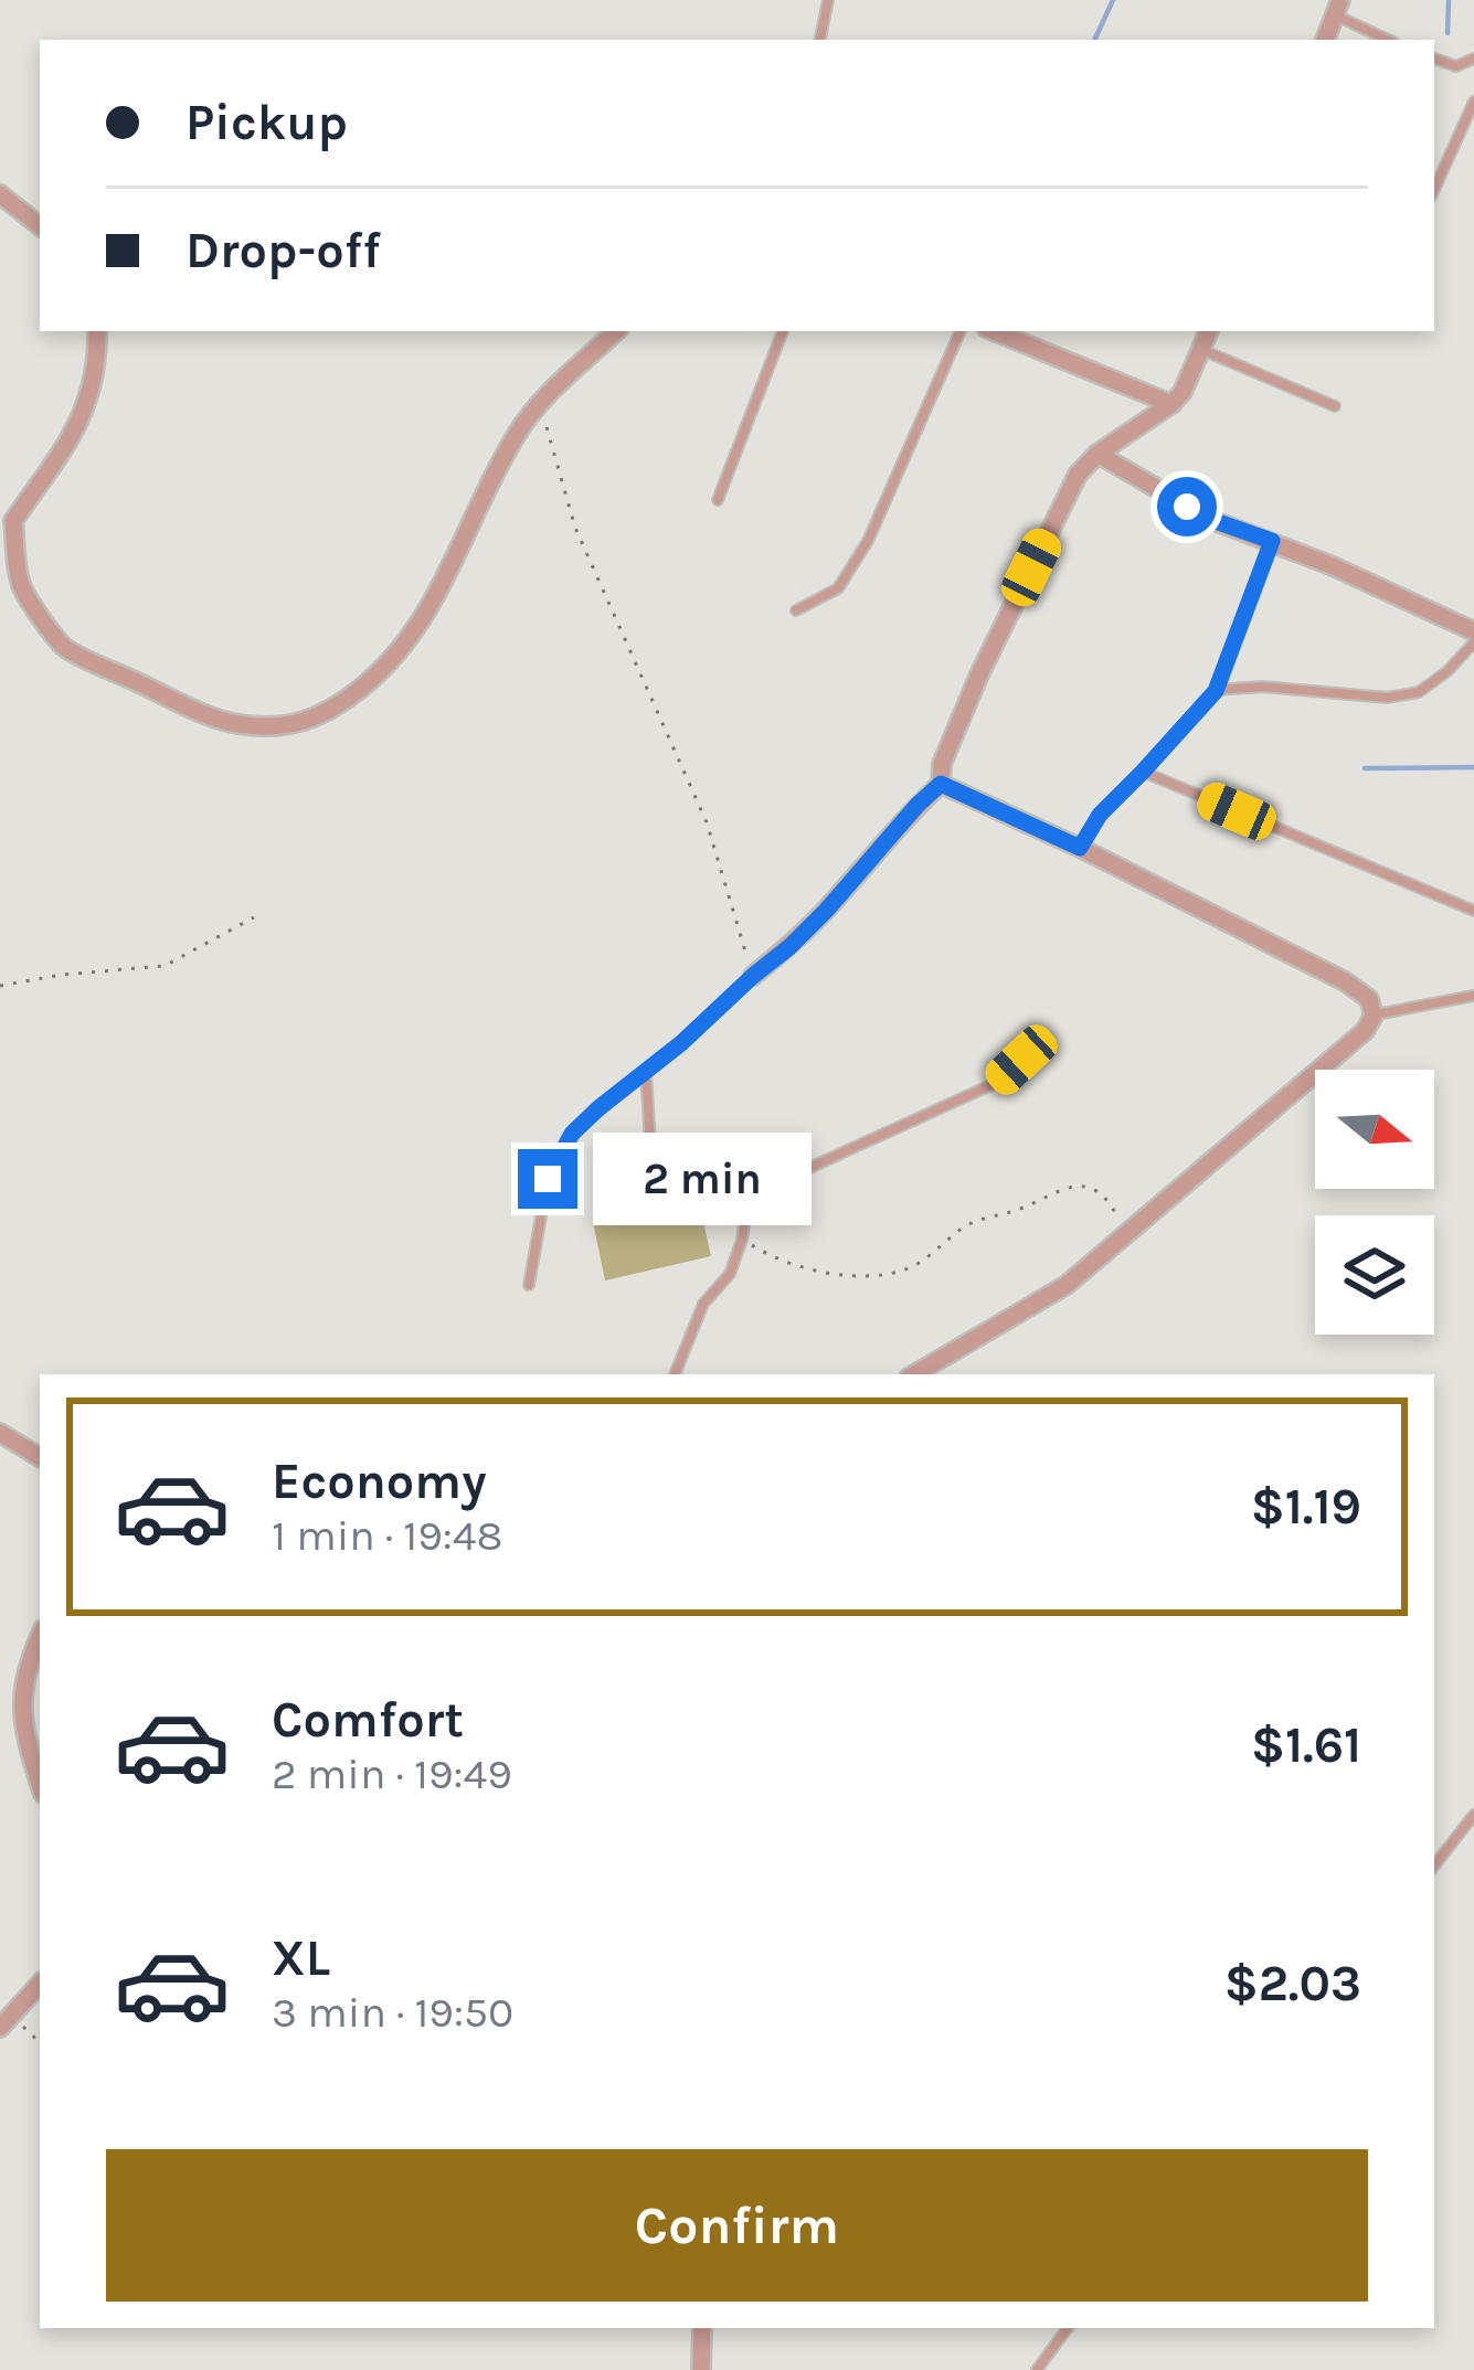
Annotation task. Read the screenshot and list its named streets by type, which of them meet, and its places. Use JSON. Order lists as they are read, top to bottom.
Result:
{
  "north": "right",
  "page": {
    "banner": ["Pickup", "Drop-off"],
    "bubble": "2 min",
    "list": [
      {
        "name": "Economy",
        "note": "1 min · 19:48",
        "value": "$1.19"
      },
      {
        "name": "Comfort",
        "note": "2 min · 19:49",
        "value": "$1.61"
      },
      {
        "name": "XL",
        "note": "3 min · 19:50",
        "value": "$2.03"
      }
    ],
    "buttons": "Confirm"
  }
}
